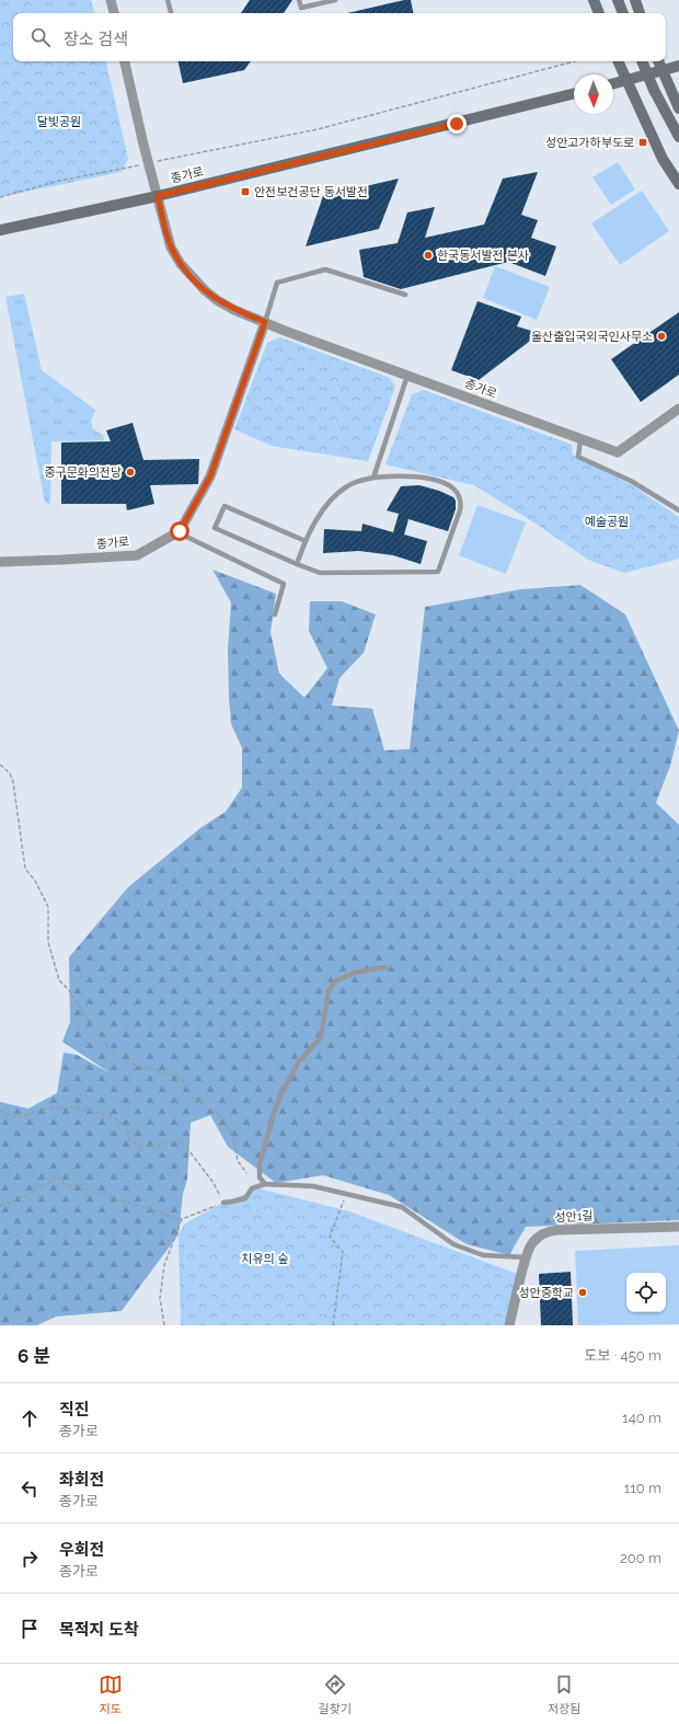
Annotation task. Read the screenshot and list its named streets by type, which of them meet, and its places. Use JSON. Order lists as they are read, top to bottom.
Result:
{
  "streets": {
    "main road": ["종가로"],
    "street": ["성안1길"]
  },
  "parks": ["달빛공원", "예술공원", "치유의 숲"],
  "places": {
    "transit": ["성안고가하부도로", "안전보건공단 동서발전"],
    "other": [
      "한국동서발전 본사",
      "울산출입국외국인사무소",
      "중구문화의전당",
      "성안중학교"
    ]
  },
  "north": "bottom",
  "page": {
    "search": "장소 검색",
    "heading": ["6 분", "도보 · 450 m"],
    "list": [
      ["직진", "종가로", "140 m"],
      ["좌회전", "종가로", "110 m"],
      ["우회전", "종가로", "200 m"],
      "목적지 도착"
    ],
    "nav": ["지도", "길찾기", "저장됨"]
  }
}
